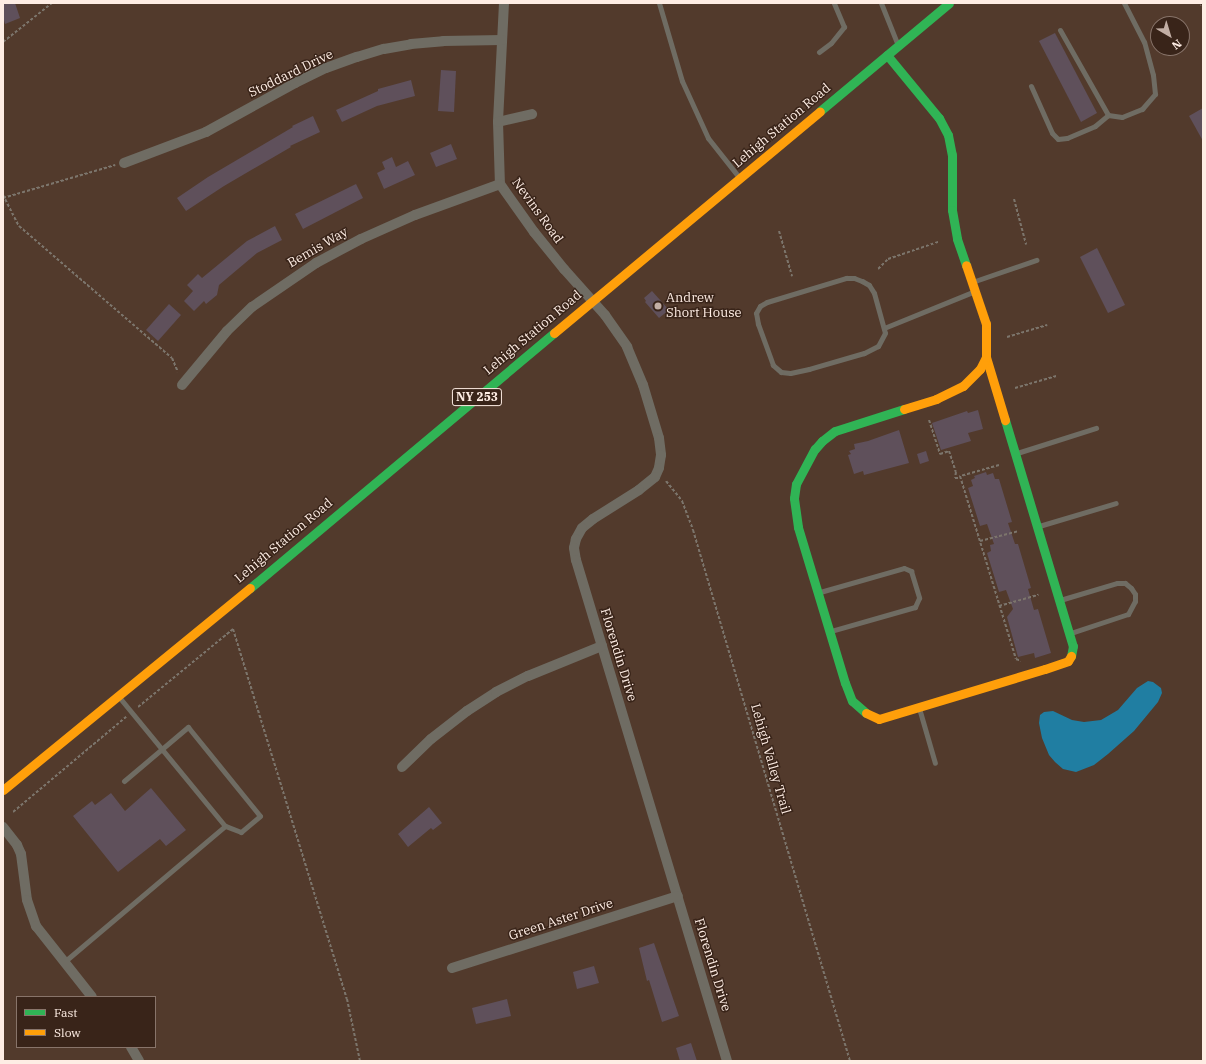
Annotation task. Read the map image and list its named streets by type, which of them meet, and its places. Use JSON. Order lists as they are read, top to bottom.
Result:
{
  "streets": {
    "street": [
      "Stoddard Drive",
      "Lehigh Station Road",
      "Nevins Road",
      "Bemis Way",
      "NY 253",
      "Florendin Drive",
      "Green Aster Drive"
    ],
    "path": ["Lehigh Valley Trail"]
  },
  "crossings": [
    ["Stoddard Drive", "Nevins Road"],
    ["Lehigh Station Road", "Nevins Road"],
    ["Nevins Road", "Bemis Way"],
    ["Florendin Drive", "Lehigh Valley Trail"],
    ["Florendin Drive", "Green Aster Drive"]
  ],
  "places": ["Andrew Short House"],
  "legend": ["Fast", "Slow"],
  "north": "bottom right"
}
